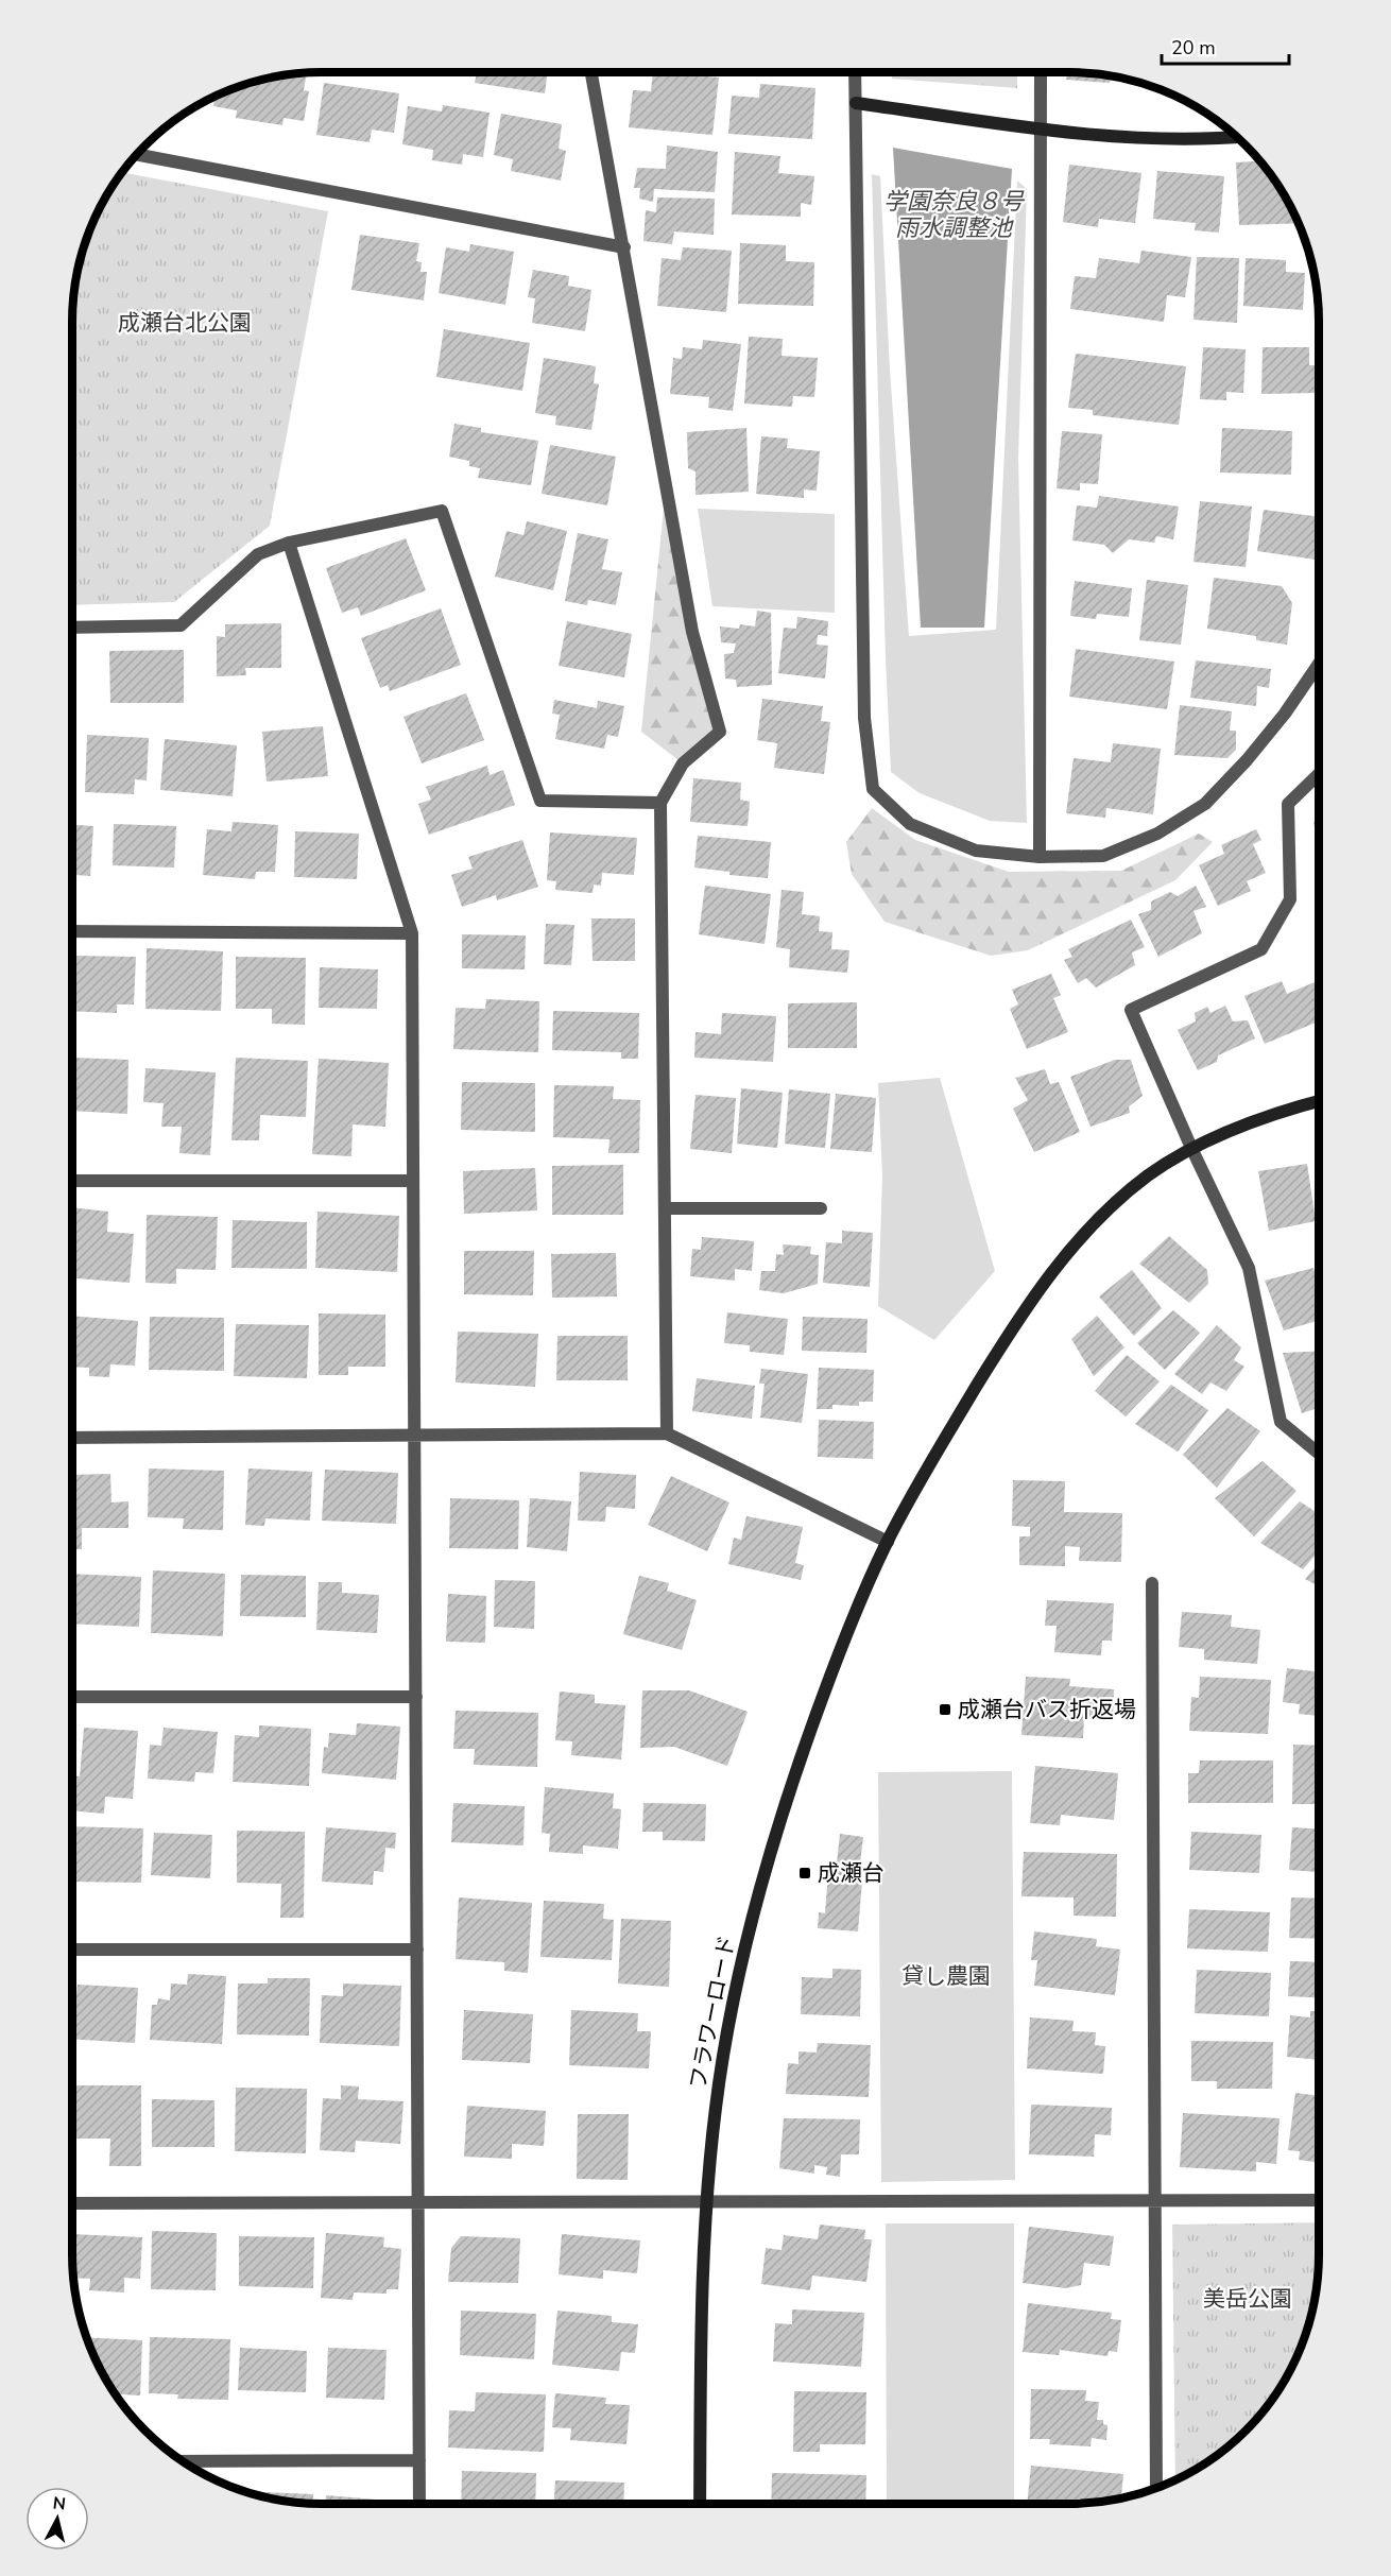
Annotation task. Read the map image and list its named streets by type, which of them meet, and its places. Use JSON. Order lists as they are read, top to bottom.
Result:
{
  "streets": {
    "street": ["フラワーロード"]
  },
  "water": ["学園奈良８号 雨水調整池"],
  "parks": ["成瀬台北公園", "貸し農園", "美岳公園"],
  "places": {
    "transit": ["成瀬台バス折返場", "成瀬台"]
  },
  "scale_bar": "20 m",
  "north": "top"
}
